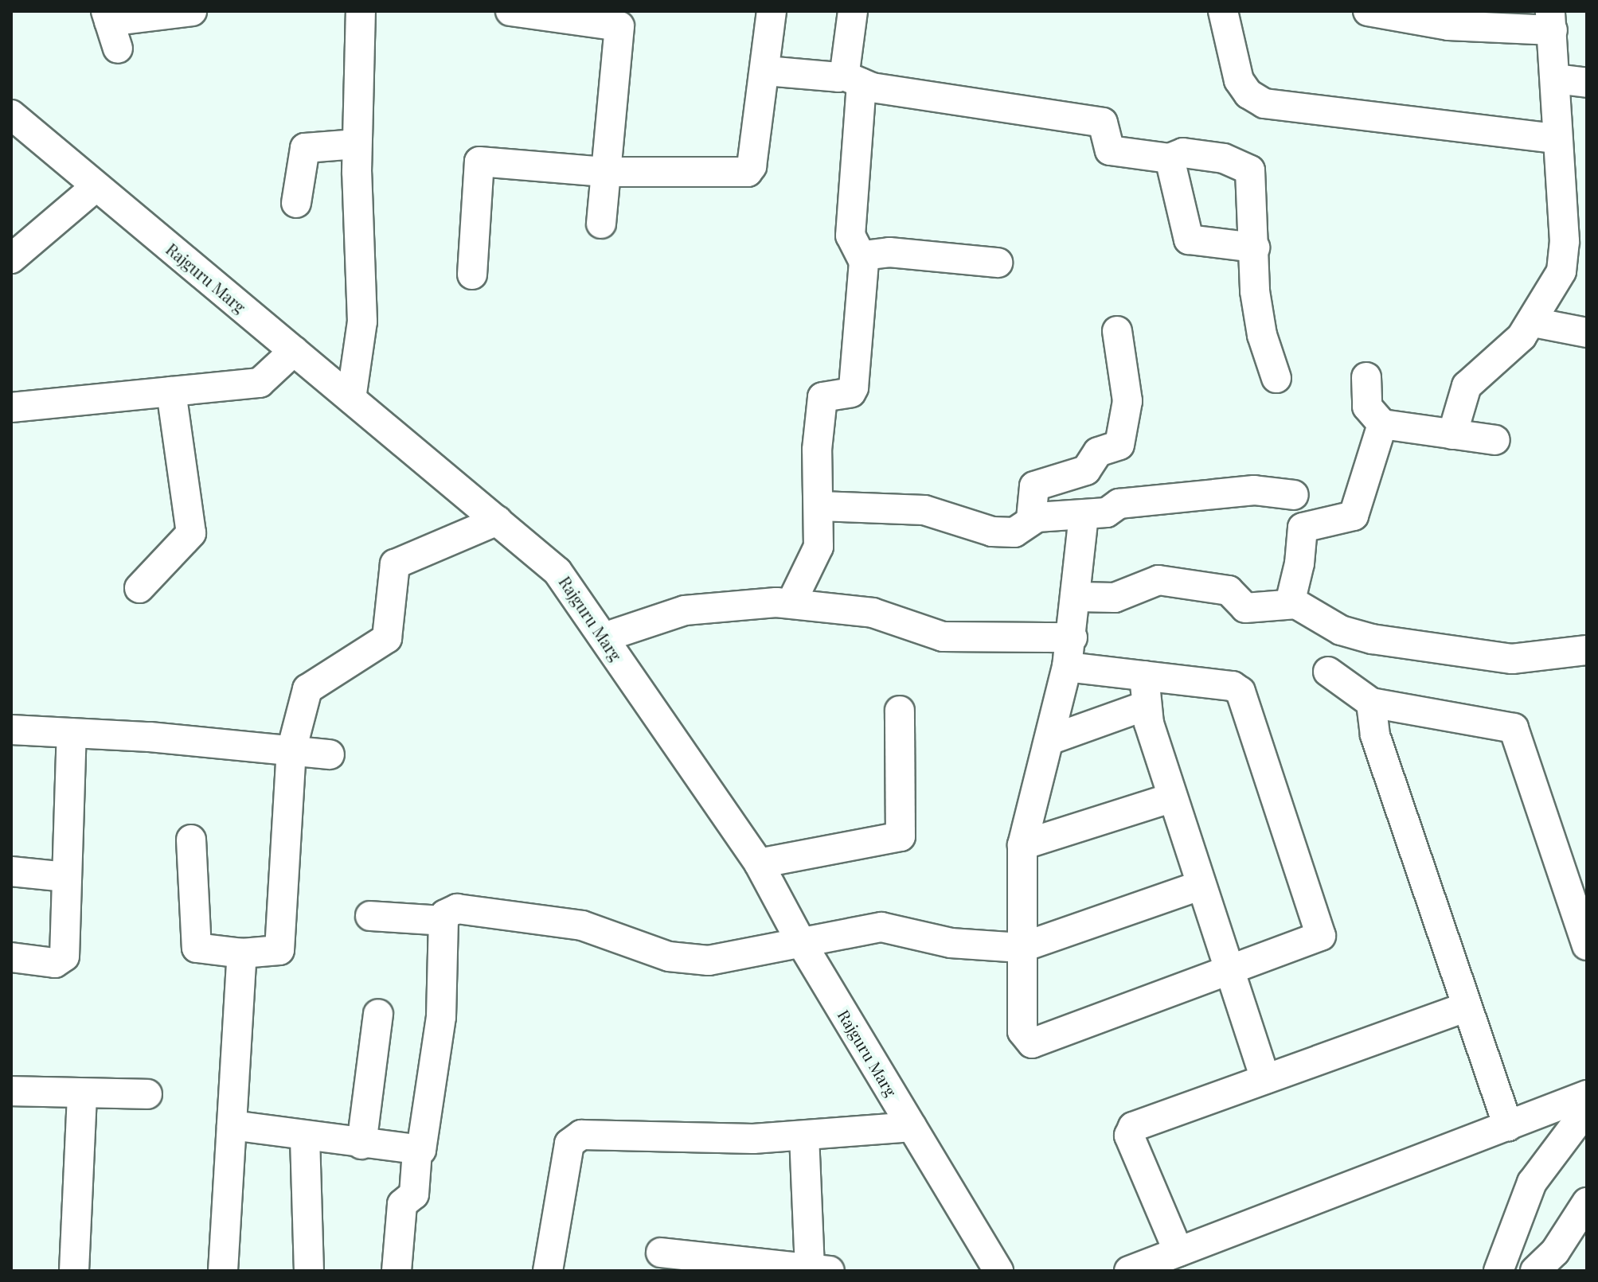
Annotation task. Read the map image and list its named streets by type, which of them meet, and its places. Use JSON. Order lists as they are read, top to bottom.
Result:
{
  "streets": {
    "street": ["Rajguru Marg"]
  }
}
